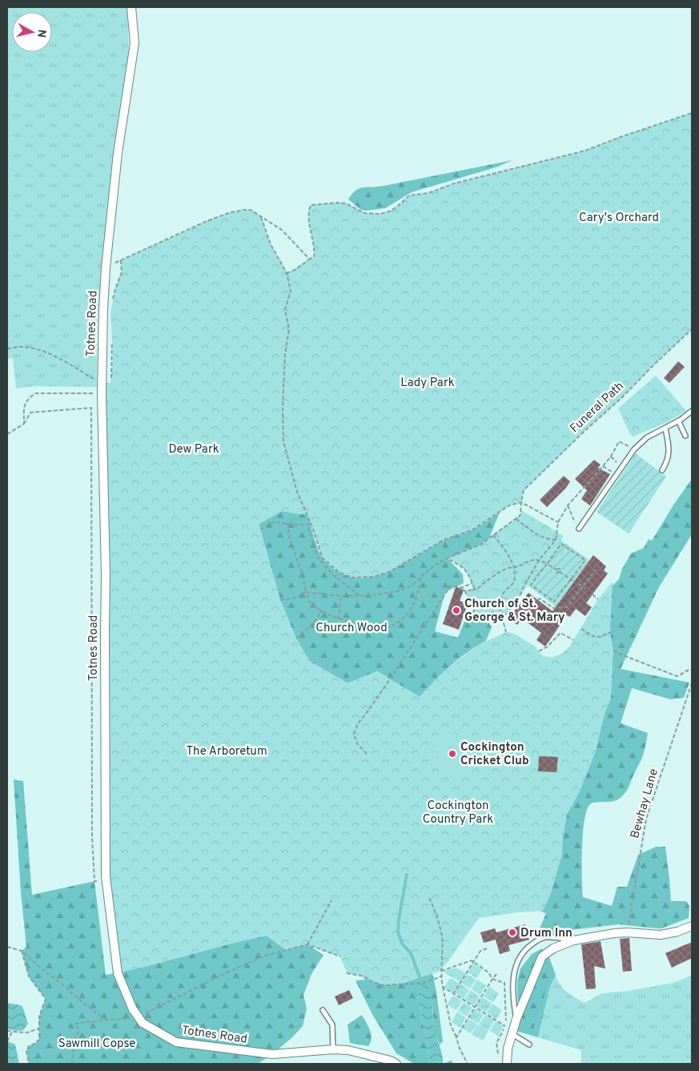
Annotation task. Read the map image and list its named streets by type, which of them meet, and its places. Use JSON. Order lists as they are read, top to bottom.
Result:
{
  "streets": {
    "street": ["Totnes Road"],
    "path": ["Funeral Path", "Bewhay Lane"]
  },
  "parks": [
    "Cary's Orchard",
    "Lady Park",
    "Dew Park",
    "Church Wood",
    "The Arboretum",
    "Cockington Country Park",
    "Sawmill Copse"
  ],
  "places": ["Church of St. George & St. Mary", "Cockington Cricket Club", "Drum Inn"],
  "north": "right"
}
